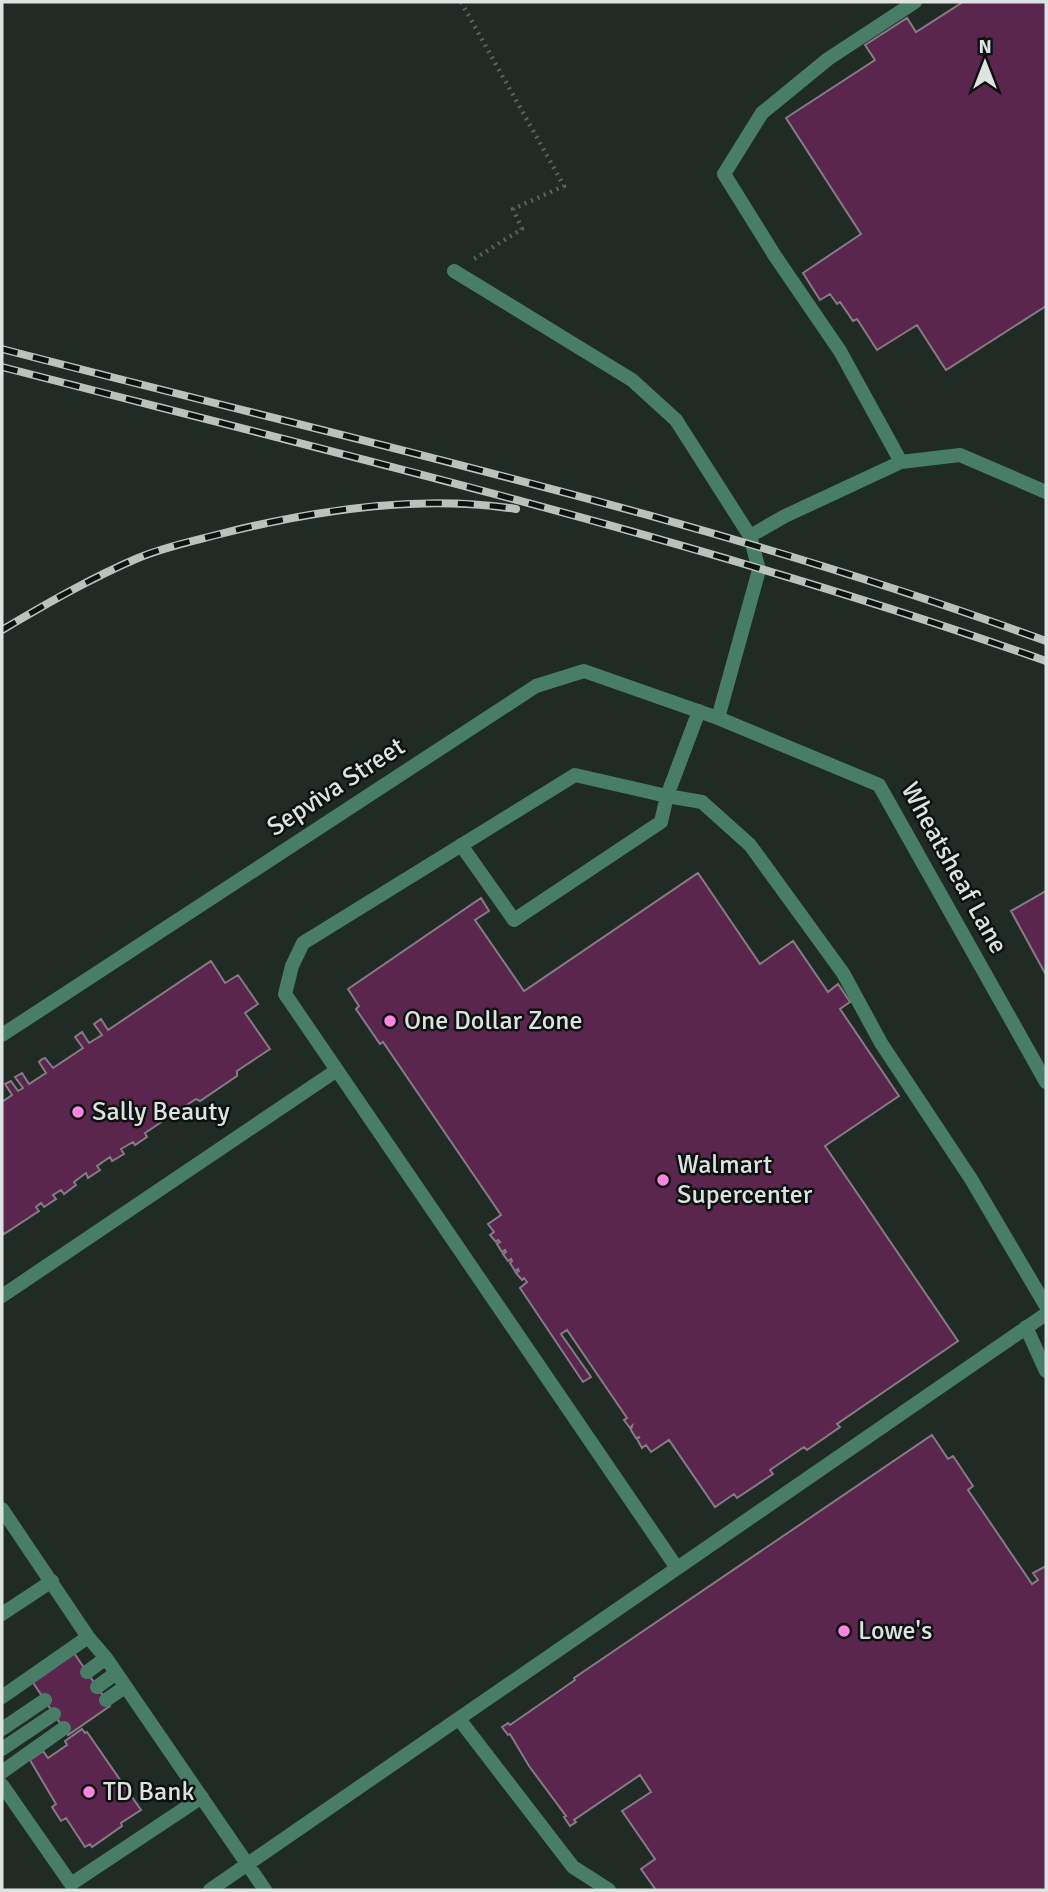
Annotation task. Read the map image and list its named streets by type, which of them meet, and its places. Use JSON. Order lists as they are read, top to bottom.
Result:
{
  "streets": {
    "street": ["Sepviva Street", "Wheatsheaf Lane"]
  },
  "crossings": [
    ["Sepviva Street", "Wheatsheaf Lane"]
  ],
  "places": [
    "One Dollar Zone",
    "Sally Beauty",
    "Walmart Supercenter",
    "Lowe's",
    "TD Bank"
  ],
  "north": "top"
}
